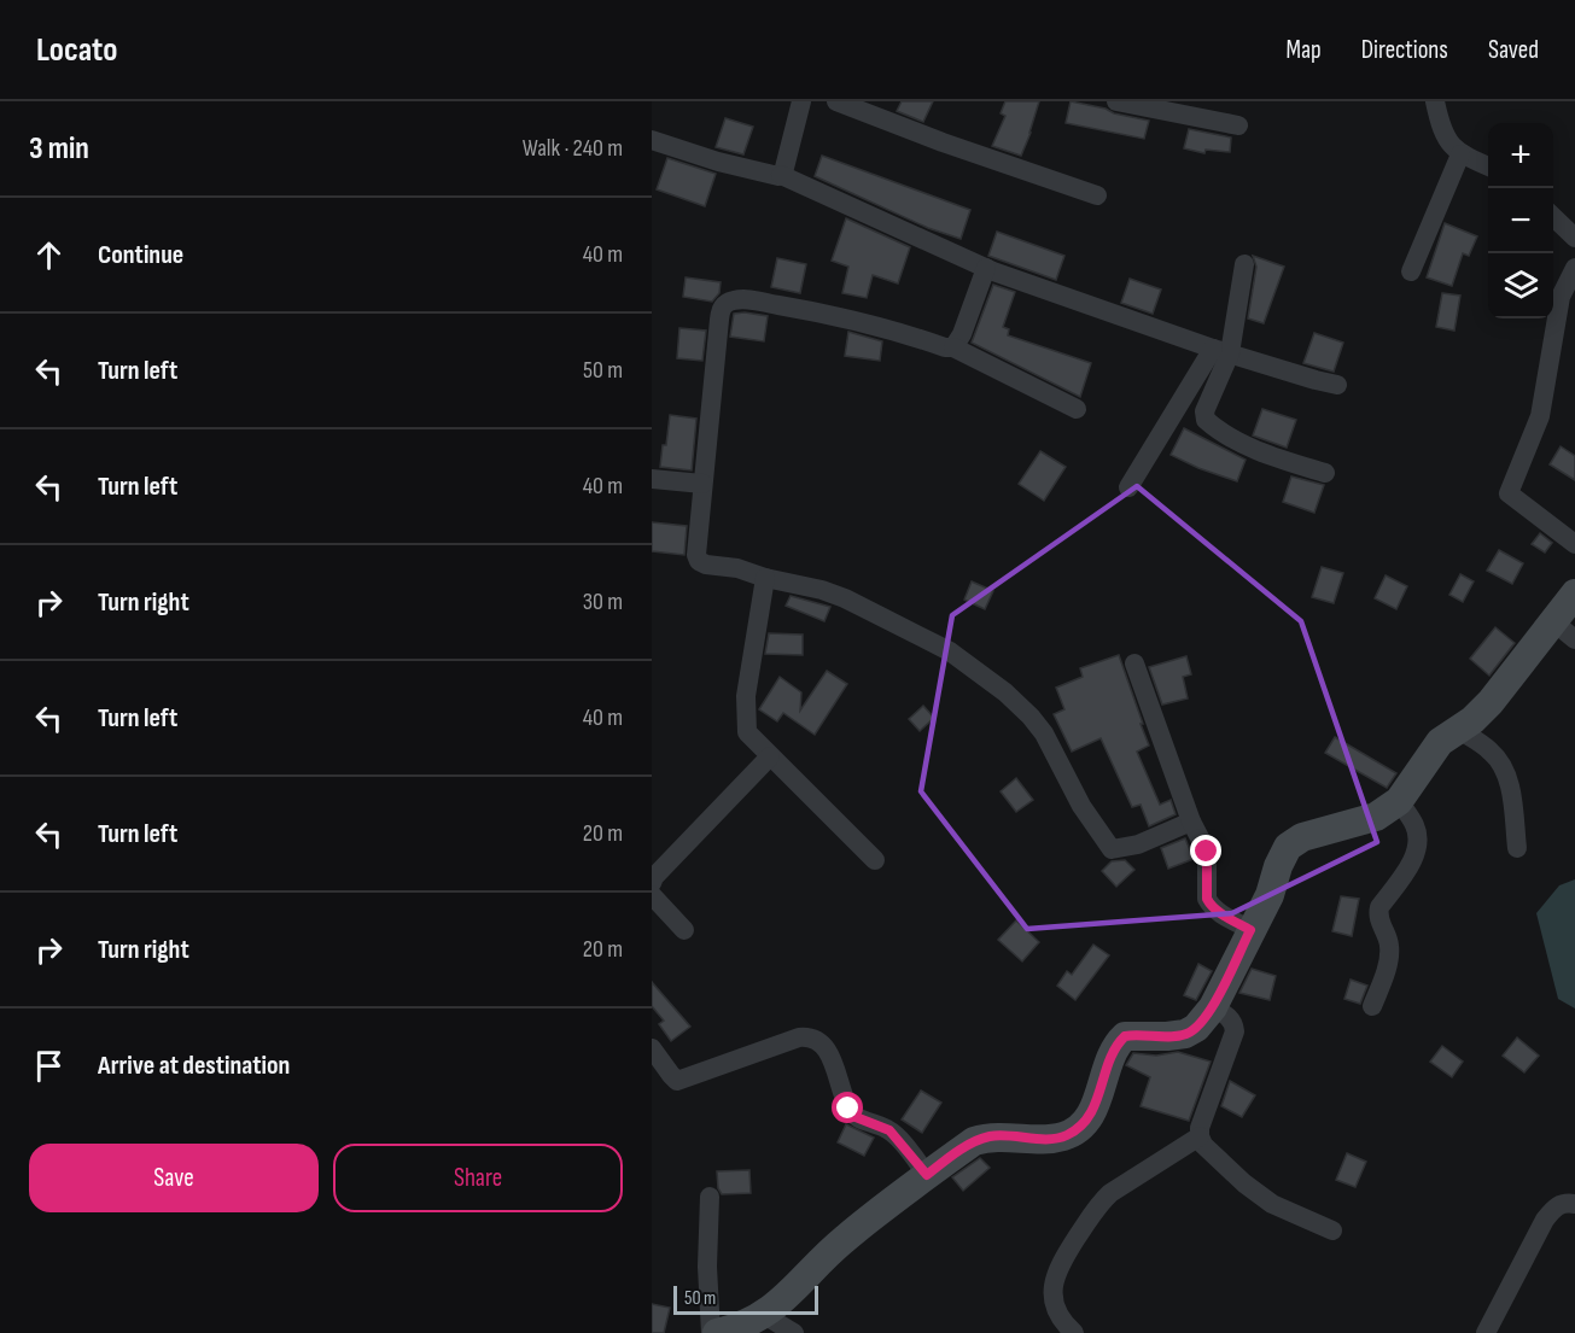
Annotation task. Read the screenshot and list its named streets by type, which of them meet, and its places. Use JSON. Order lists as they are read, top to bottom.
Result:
{
  "scale_bar": "50 m",
  "page": {
    "header": "Locato",
    "nav": ["Map", "Directions", "Saved"],
    "heading": ["3 min", "Walk · 240 m"],
    "map_buttons": ["+", "−"],
    "list": [
      ["Continue", "40 m"],
      ["Turn left", "50 m"],
      ["Turn left", "40 m"],
      ["Turn right", "30 m"],
      ["Turn left", "40 m"],
      ["Turn left", "20 m"],
      ["Turn right", "20 m"],
      "Arrive at destination"
    ],
    "buttons": ["Save", "Share"],
    "scale": "50 m"
  }
}
